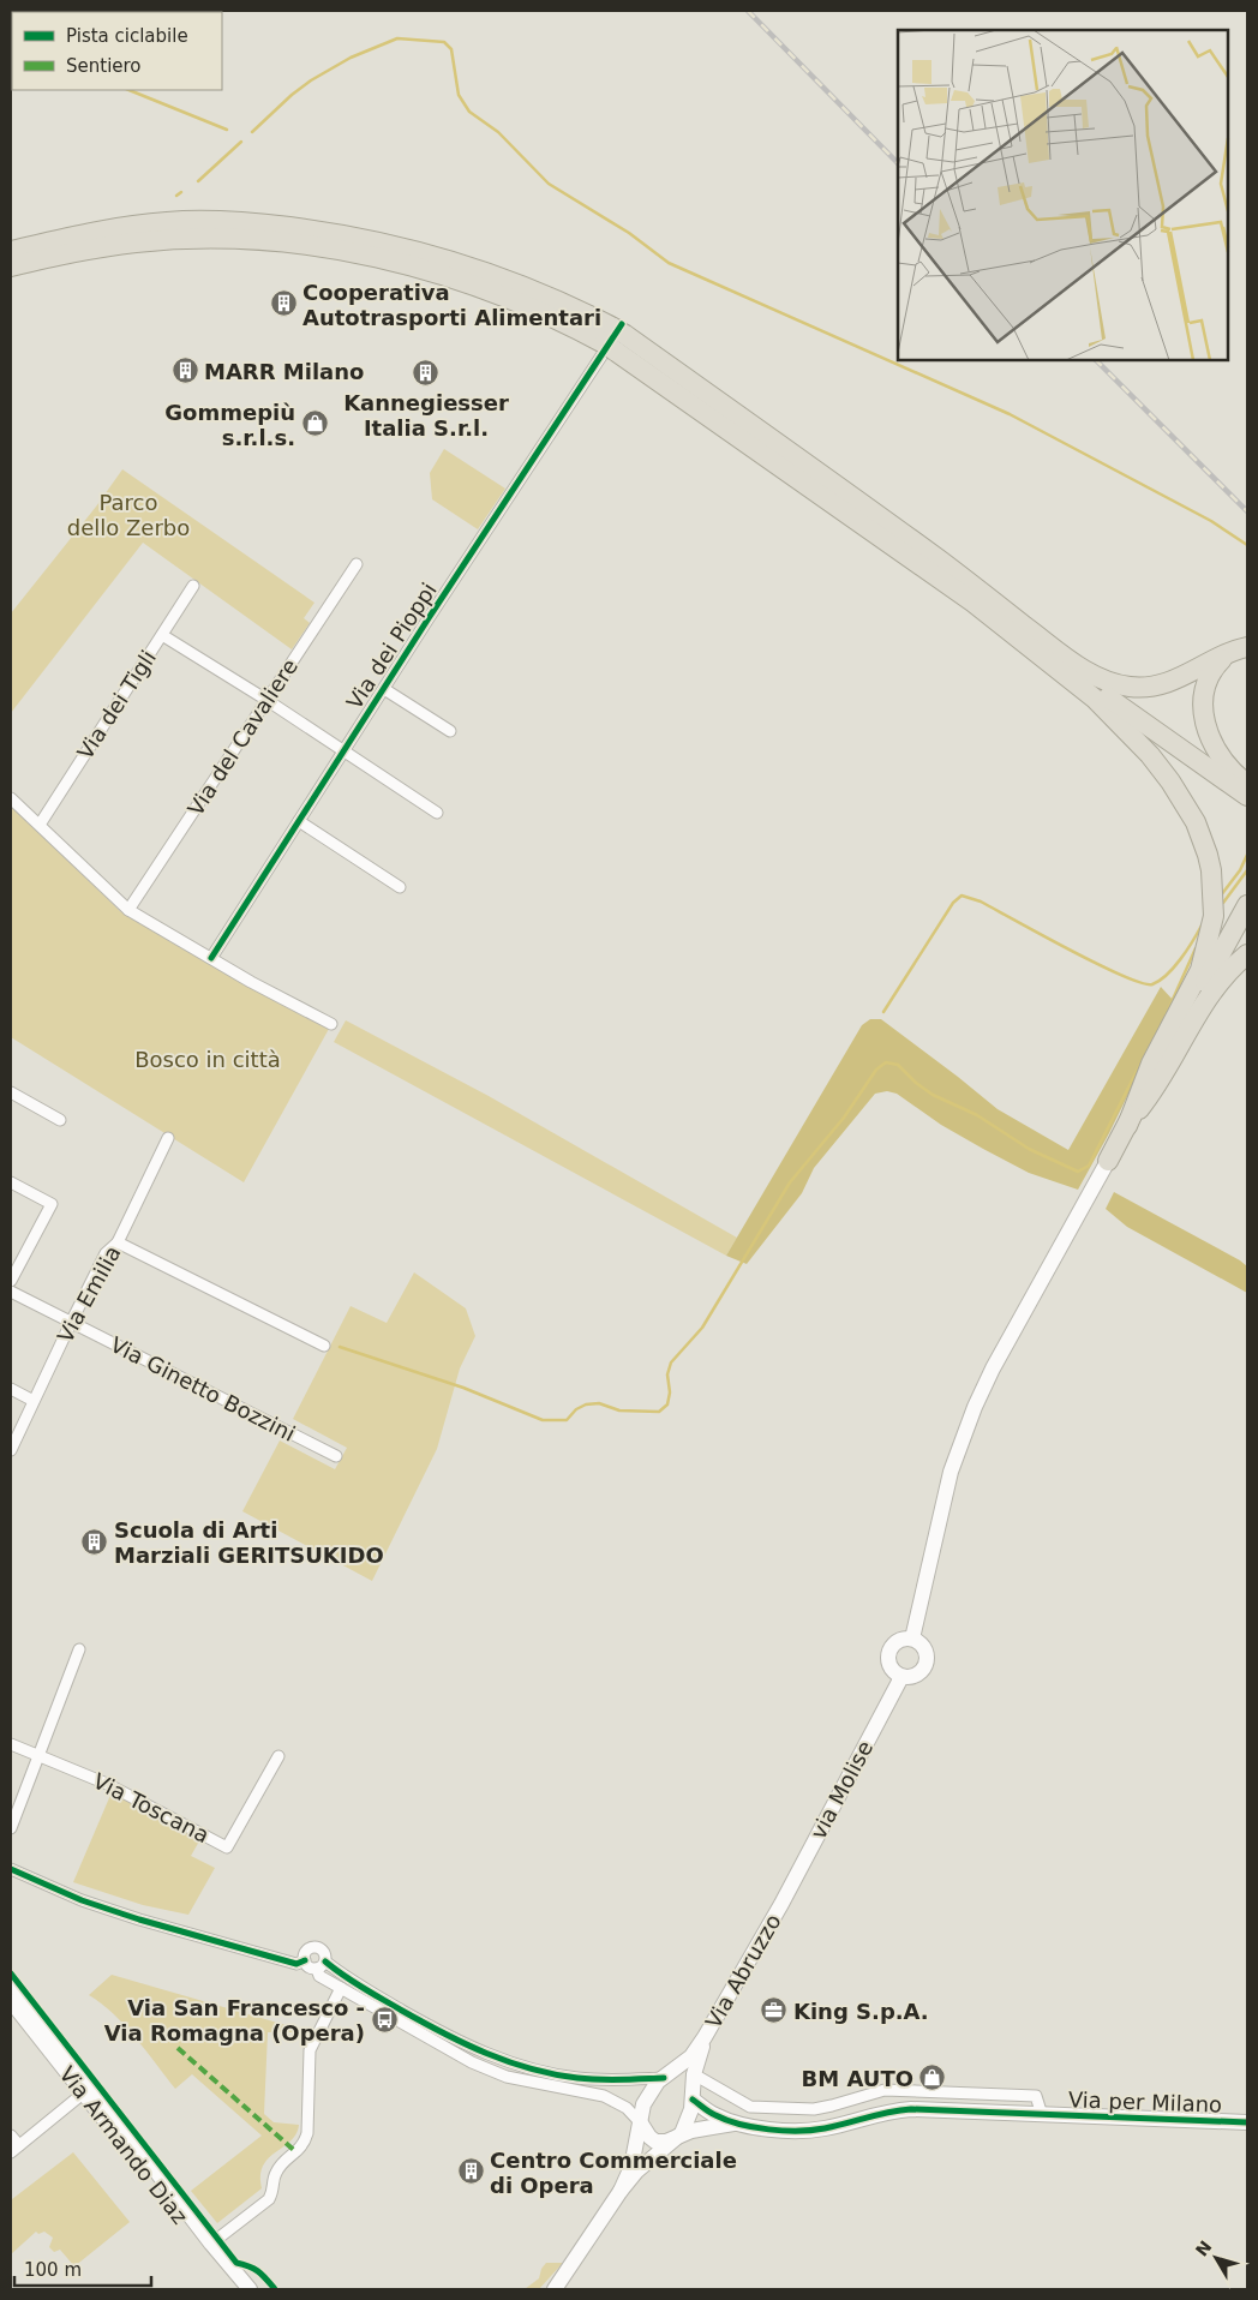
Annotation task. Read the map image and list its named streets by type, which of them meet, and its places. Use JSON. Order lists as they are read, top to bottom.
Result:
{
  "streets": {
    "main road": [
      "via Molise",
      "Via Abruzzo",
      "Via per Milano",
      "Via Armando Diaz"
    ],
    "street": [
      "Via dei Pioppi",
      "Via dei Tigli",
      "Via del Cavaliere",
      "Via Emilia",
      "Via Ginetto Bozzini",
      "Via Toscana"
    ]
  },
  "crossings": [
    ["Via Emilia", "Via Ginetto Bozzini"],
    ["via Molise", "Via Abruzzo"]
  ],
  "parks": ["Parco dello Zerbo", "Bosco in città"],
  "places": {
    "building": [
      "Cooperativa Autotrasporti Alimentari",
      "MARR Milano",
      "Kannegiesser Italia S.r.l.",
      "Scuola di Arti Marziali GERITSUKIDO",
      "Centro Commerciale di Opera"
    ],
    "shop": ["Gommepiù s.r.l.s.", "BM AUTO"],
    "office": ["King S.p.A."],
    "bus stop": ["Via San Francesco - Via Romagna (Opera)"]
  },
  "legend": ["Pista ciclabile", "Sentiero"],
  "scale_bar": "100 m",
  "north": "top left"
}
